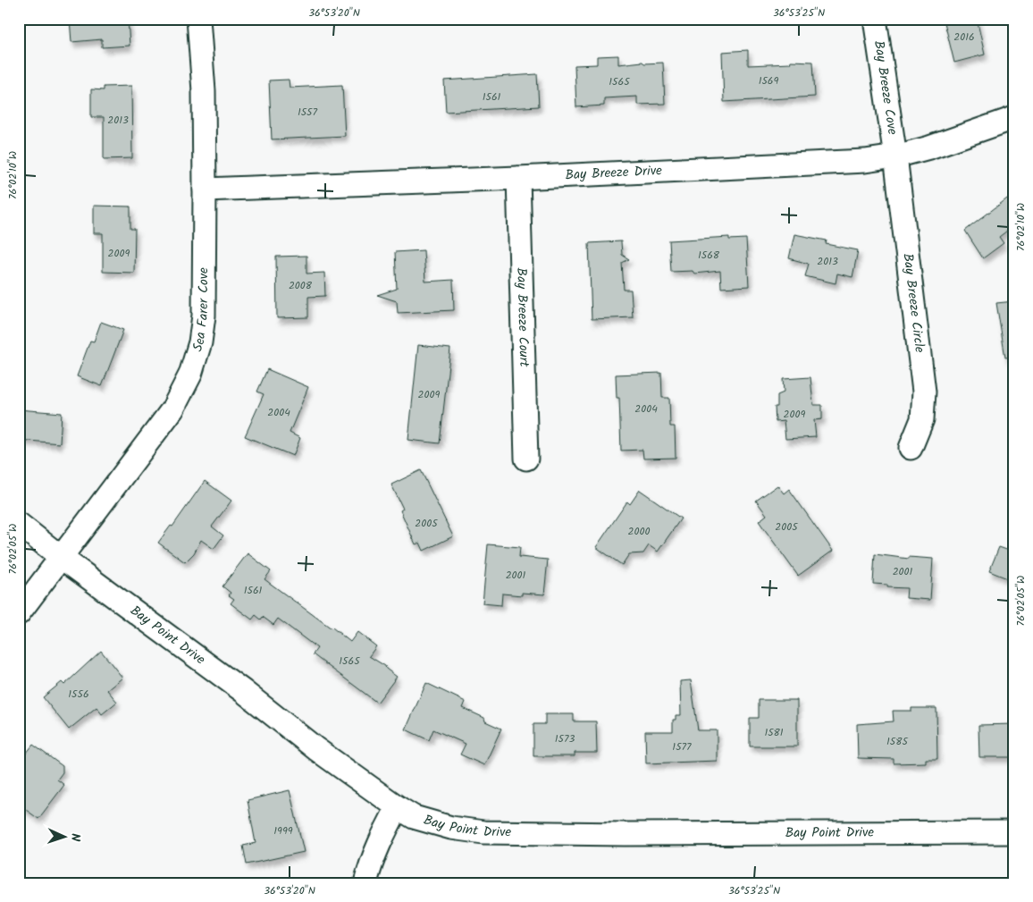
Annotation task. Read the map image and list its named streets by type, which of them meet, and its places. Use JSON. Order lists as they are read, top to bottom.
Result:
{
  "streets": {
    "street": [
      "Bay Breeze Cove",
      "Bay Breeze Drive",
      "Bay Breeze Circle",
      "Sea Farer Cove",
      "Bay Breeze Court",
      "Bay Point Drive"
    ]
  },
  "crossings": [
    ["Bay Breeze Cove", "Bay Breeze Drive"],
    ["Bay Breeze Cove", "Bay Breeze Circle"],
    ["Bay Breeze Drive", "Bay Breeze Circle"],
    ["Bay Breeze Drive", "Sea Farer Cove"],
    ["Bay Breeze Drive", "Bay Breeze Court"],
    ["Sea Farer Cove", "Bay Point Drive"]
  ],
  "house_numbers": [
    "2016",
    "1569",
    "1565",
    "1561",
    "1557",
    "2013",
    "2009",
    "1568",
    "2013",
    "2008",
    "2009",
    "2004",
    "2004",
    "2009",
    "2005",
    "2005",
    "2000",
    "2001",
    "2001",
    "1561",
    "1565",
    "1556",
    "1581",
    "1573",
    "1585",
    "1577",
    "1999"
  ],
  "north": "right",
  "coordinates": [
    "36°53'20\"N",
    "36°53'25\"N",
    "76°02'10\"W",
    "76°02'05\"W"
  ]
}
